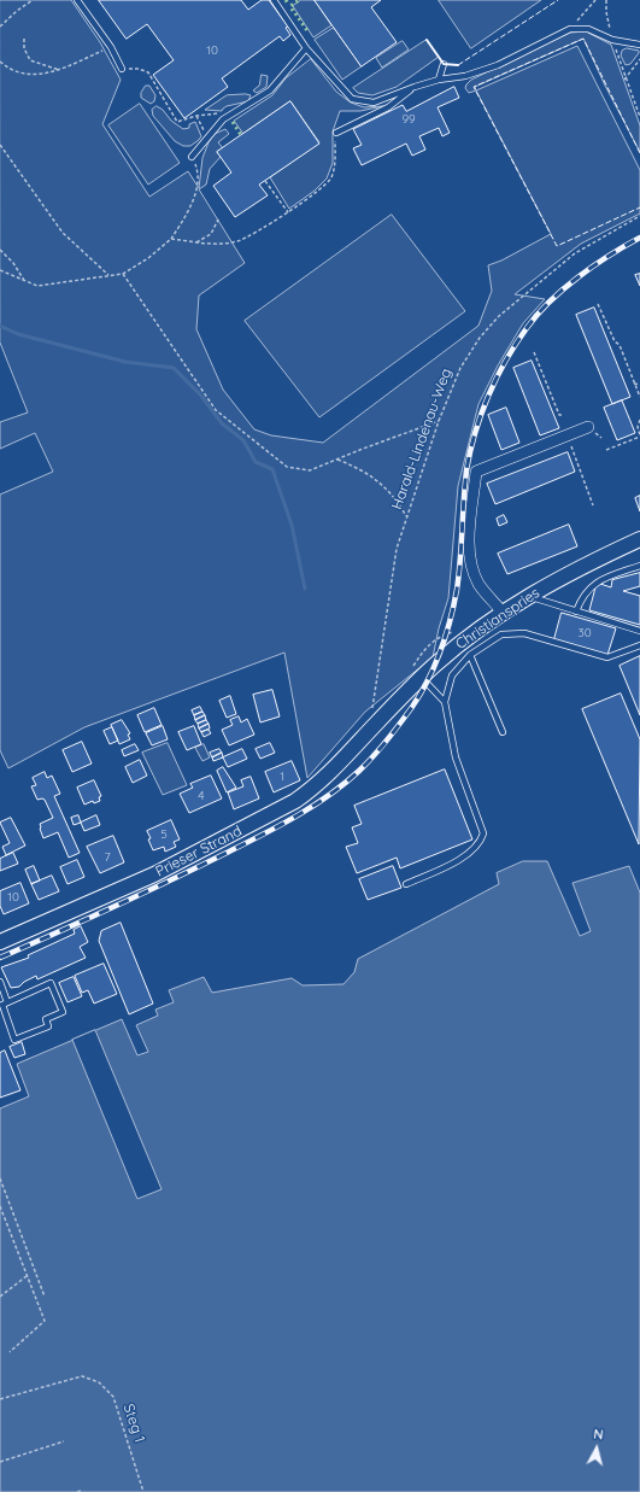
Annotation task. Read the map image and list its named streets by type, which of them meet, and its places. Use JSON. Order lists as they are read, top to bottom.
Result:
{
  "streets": {
    "street": ["Christianspries", "Prieser Strand"],
    "path": ["Harald-Lindenau-Weg", "Steg 1"]
  },
  "crossings": [
    ["Harald-Lindenau-Weg", "Christianspries"],
    ["Harald-Lindenau-Weg", "Prieser Strand"],
    ["Christianspries", "Prieser Strand"]
  ],
  "house_numbers": [
    "10",
    "99",
    "30",
    "1",
    "4",
    "5",
    "7",
    "10"
  ],
  "north": "top"
}
